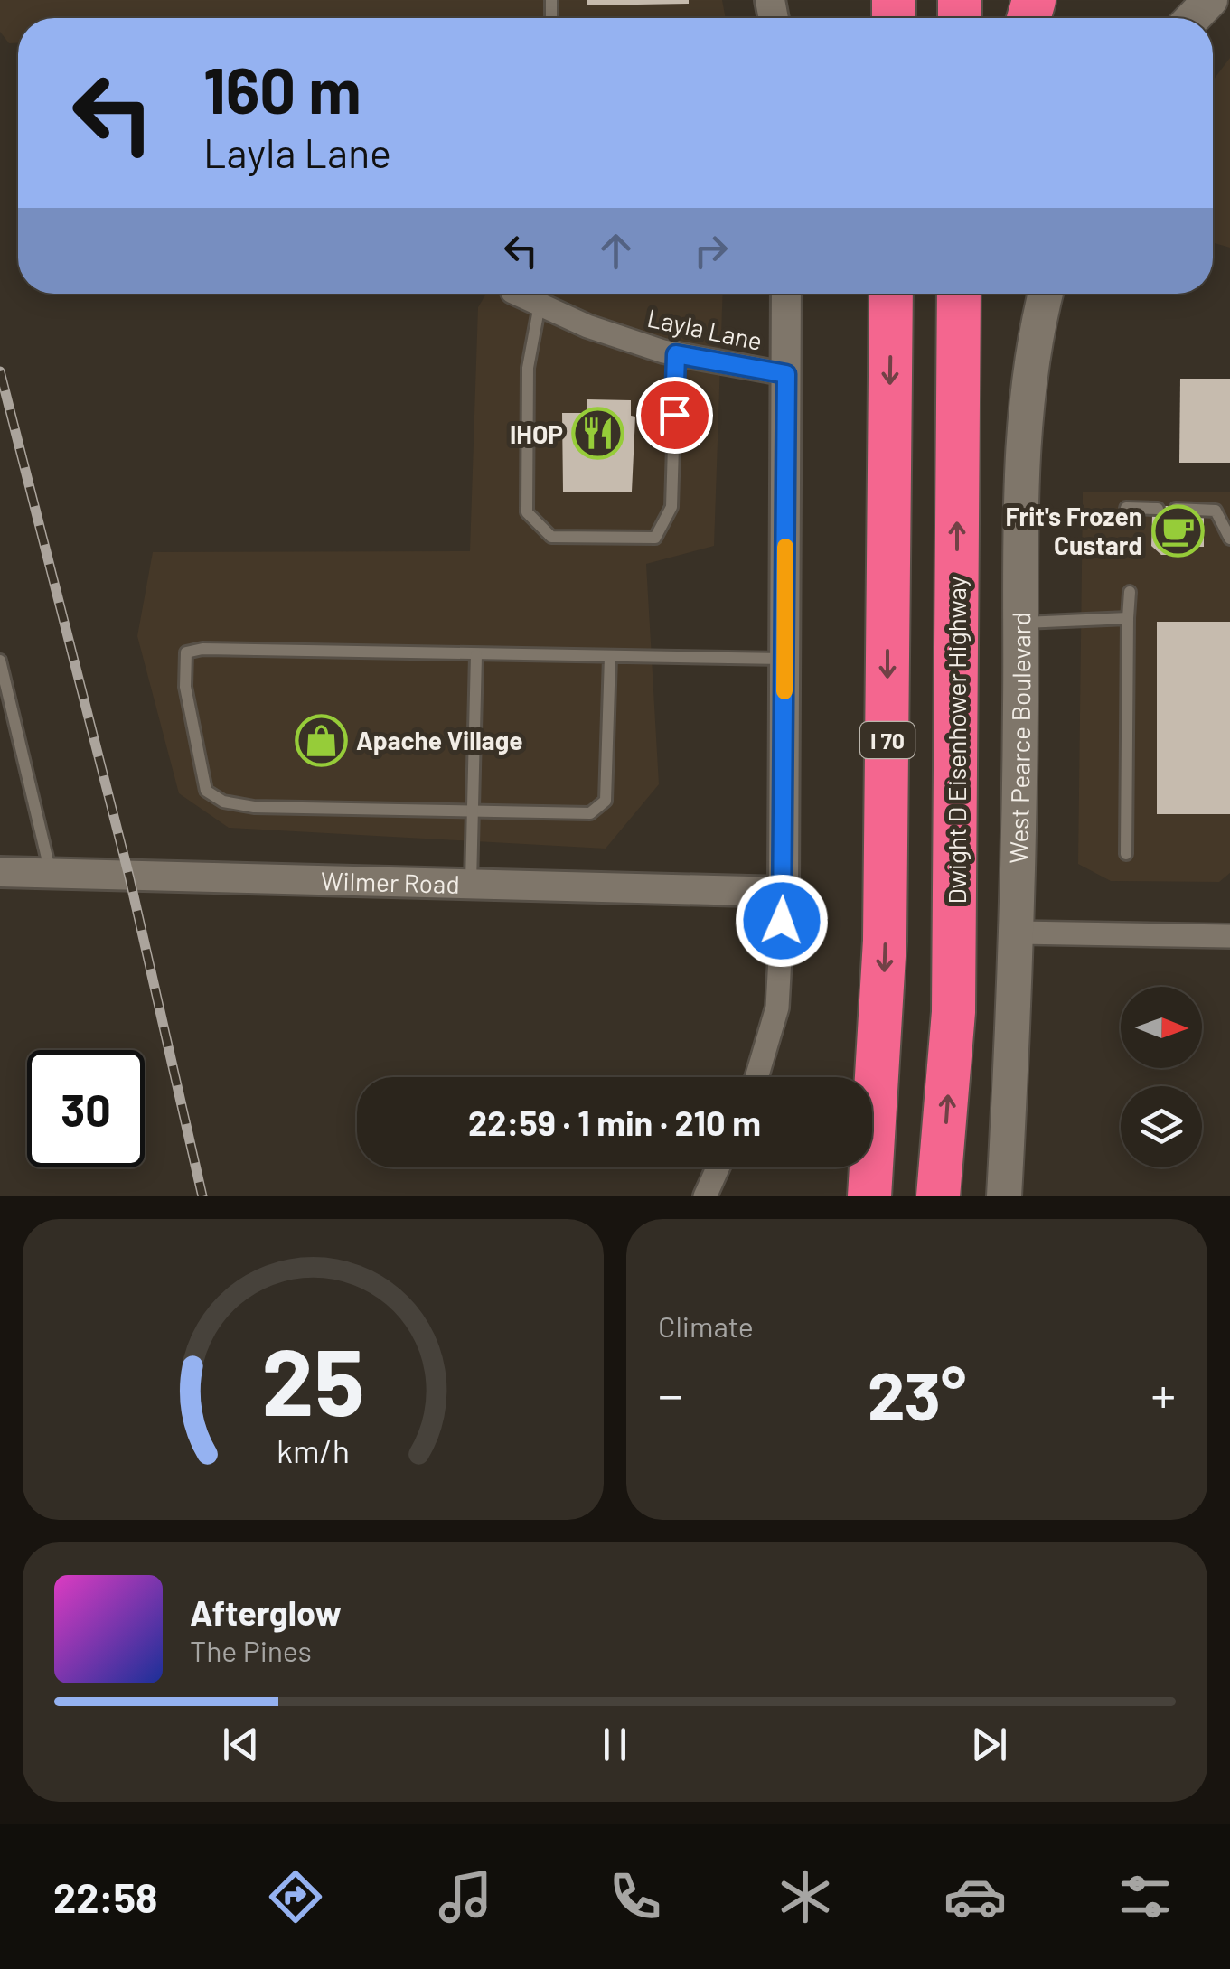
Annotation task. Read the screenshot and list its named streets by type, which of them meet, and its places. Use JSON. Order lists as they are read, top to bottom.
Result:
{
  "streets": {
    "highway": ["I 70", "Dwight D Eisenhower Highway"],
    "main road": ["West Pearce Boulevard"],
    "street": ["Layla Lane", "Wilmer Road"]
  },
  "places": {
    "restaurant": ["IHOP"],
    "cafe": ["Frit's Frozen Custard"],
    "shop": ["Apache Village"]
  },
  "north": "right",
  "page": {
    "turn": ["160 m", "Layla Lane"],
    "limit": "30",
    "trip": "22:59 · 1 min · 210 m",
    "tile": "Climate",
    "heat": ["−", "23°", "+"],
    "song": ["Afterglow", "The Pines"],
    "tabs": "22:58",
    "gauge": ["25", "km/h"]
  }
}
